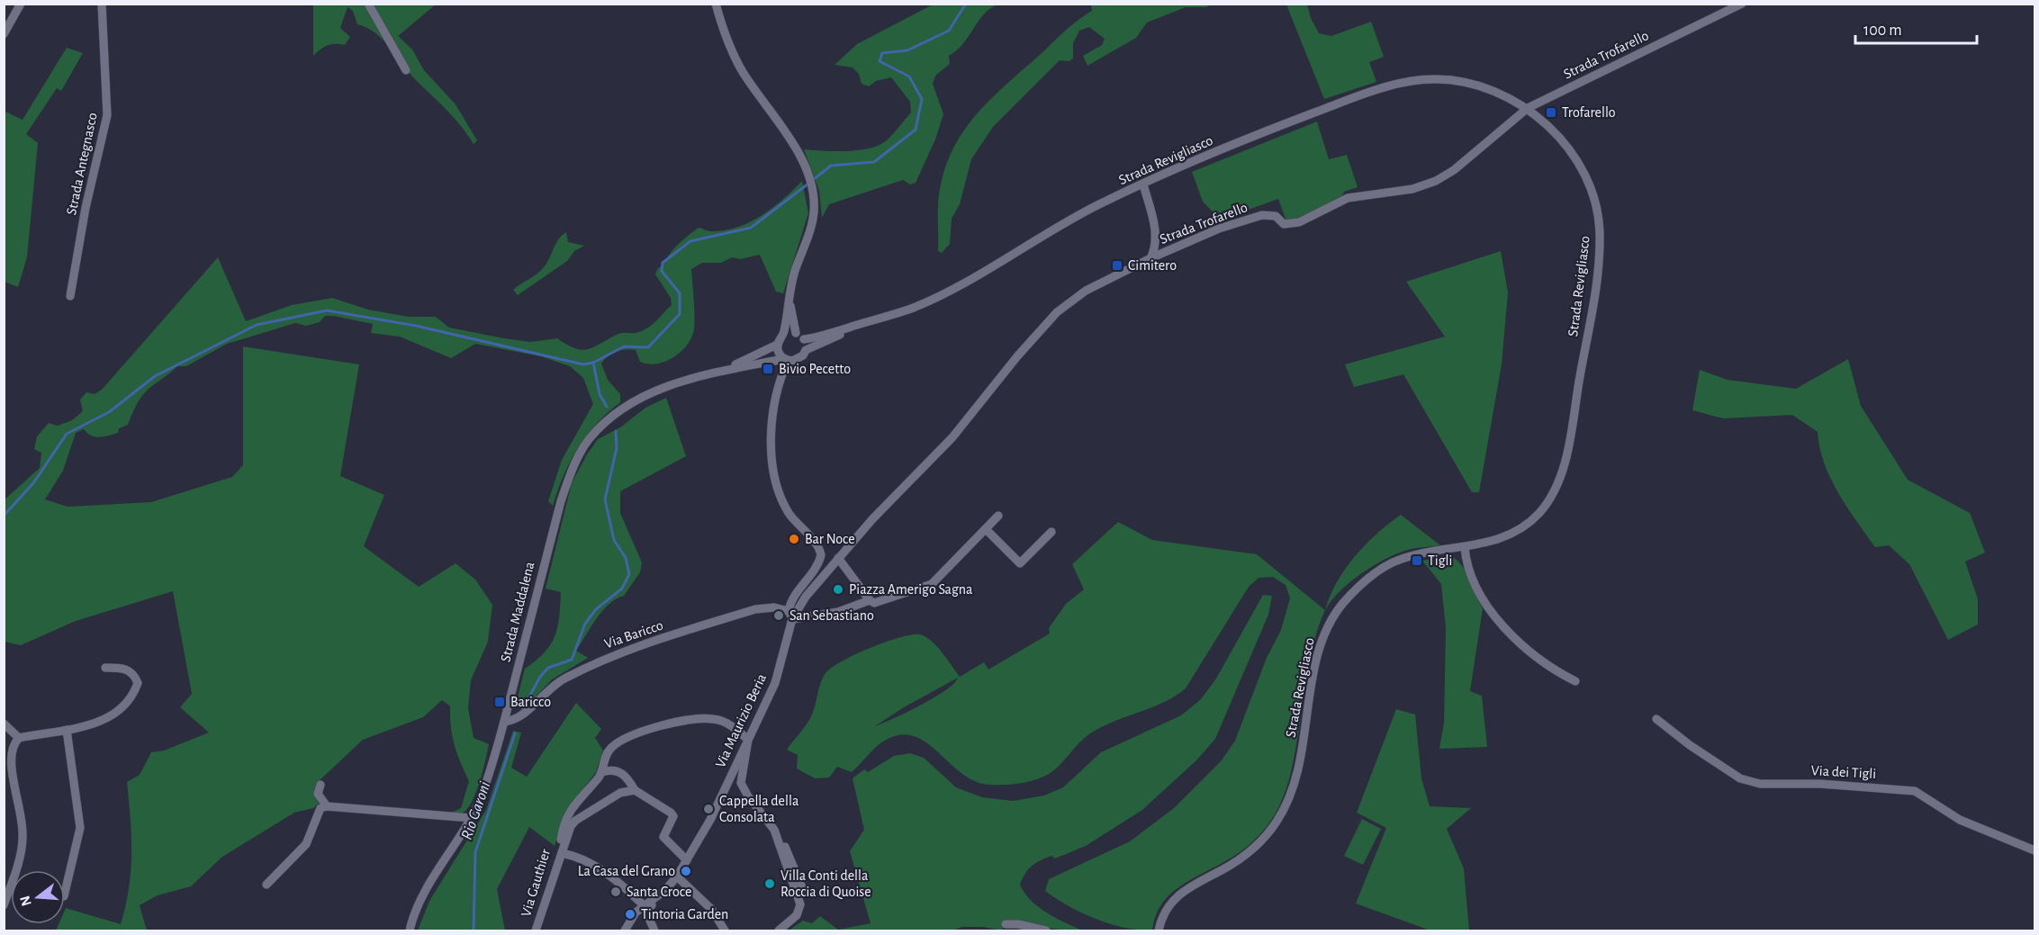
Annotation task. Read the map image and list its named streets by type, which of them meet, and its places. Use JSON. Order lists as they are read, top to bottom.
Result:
{
  "streets": {
    "street": [
      "Strada Trofarello",
      "Strada Revigliasco",
      "Strada Antegnasco",
      "Strada Maddalena",
      "Via Baricco",
      "Via Maurizio Beria",
      "Via dei Tigli",
      "Via Gauthier"
    ]
  },
  "crossings": [
    ["Strada Trofarello", "Strada Revigliasco"],
    ["Strada Revigliasco", "Strada Maddalena"],
    ["Strada Maddalena", "Via Baricco"],
    ["Via Baricco", "Via Maurizio Beria"],
    ["Via Maurizio Beria", "Via Gauthier"]
  ],
  "water": ["Rio Garoni"],
  "places": {
    "transit": [
      "Trofarello",
      "Cimitero",
      "Bivio Pecetto",
      "Tigli",
      "Baricco"
    ],
    "other": [
      "Bar Noce",
      "Piazza Amerigo Sagna",
      "San Sebastiano",
      "Cappella della Consolata",
      "La Casa del Grano",
      "Villa Conti della Roccia di Quoise",
      "Santa Croce",
      "Tintoria Garden"
    ]
  },
  "scale_bar": "100 m",
  "north": "left"
}
